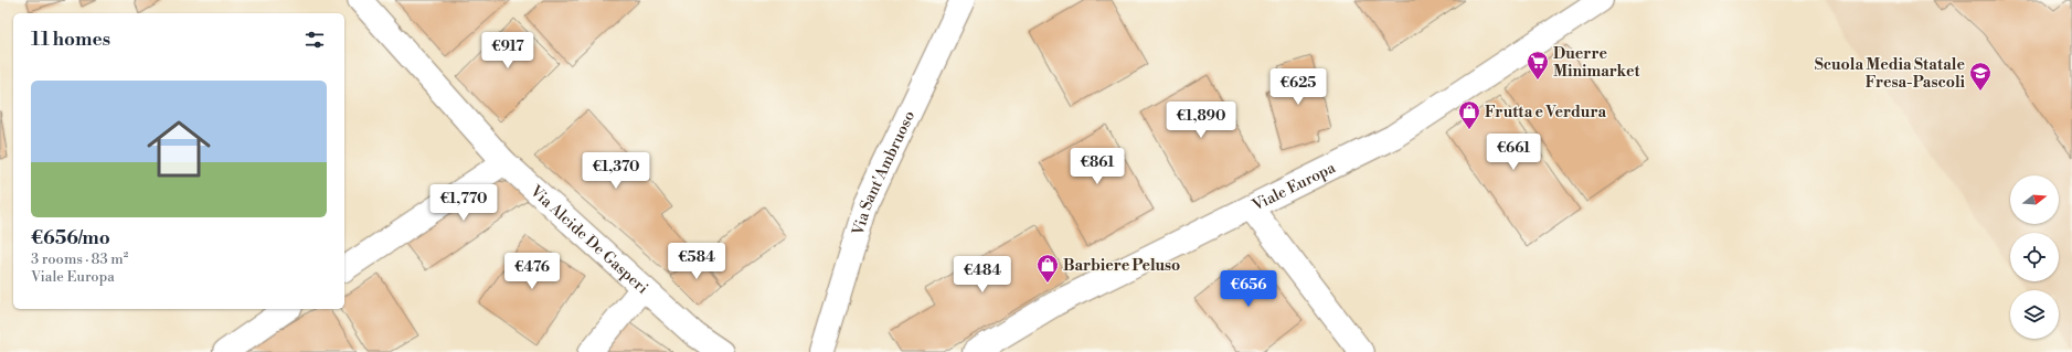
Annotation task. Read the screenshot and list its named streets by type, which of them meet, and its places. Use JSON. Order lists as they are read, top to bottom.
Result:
{
  "streets": {
    "street": ["Via Sant'Ambruoso", "Viale Europa", "Via Alcide De Gasperi"]
  },
  "places": {
    "supermarket": ["Duerre Minimarket"],
    "school or university": ["Scuola Media Statale Fresa-Pascoli"],
    "shop": ["Frutta e Verdura", "Barbiere Peluso"]
  },
  "north": "right",
  "page": {
    "heading": "11 homes",
    "price": [
      "€917",
      "€625",
      "€1,890",
      "€661",
      "€861",
      "€1,370",
      "€1,770",
      "€584",
      "€476",
      "€484",
      "€656"
    ],
    "list": [
      {
        "name": "€656/mo",
        "note": "3 rooms · 83 m² · Viale Europa"
      }
    ]
  }
}
